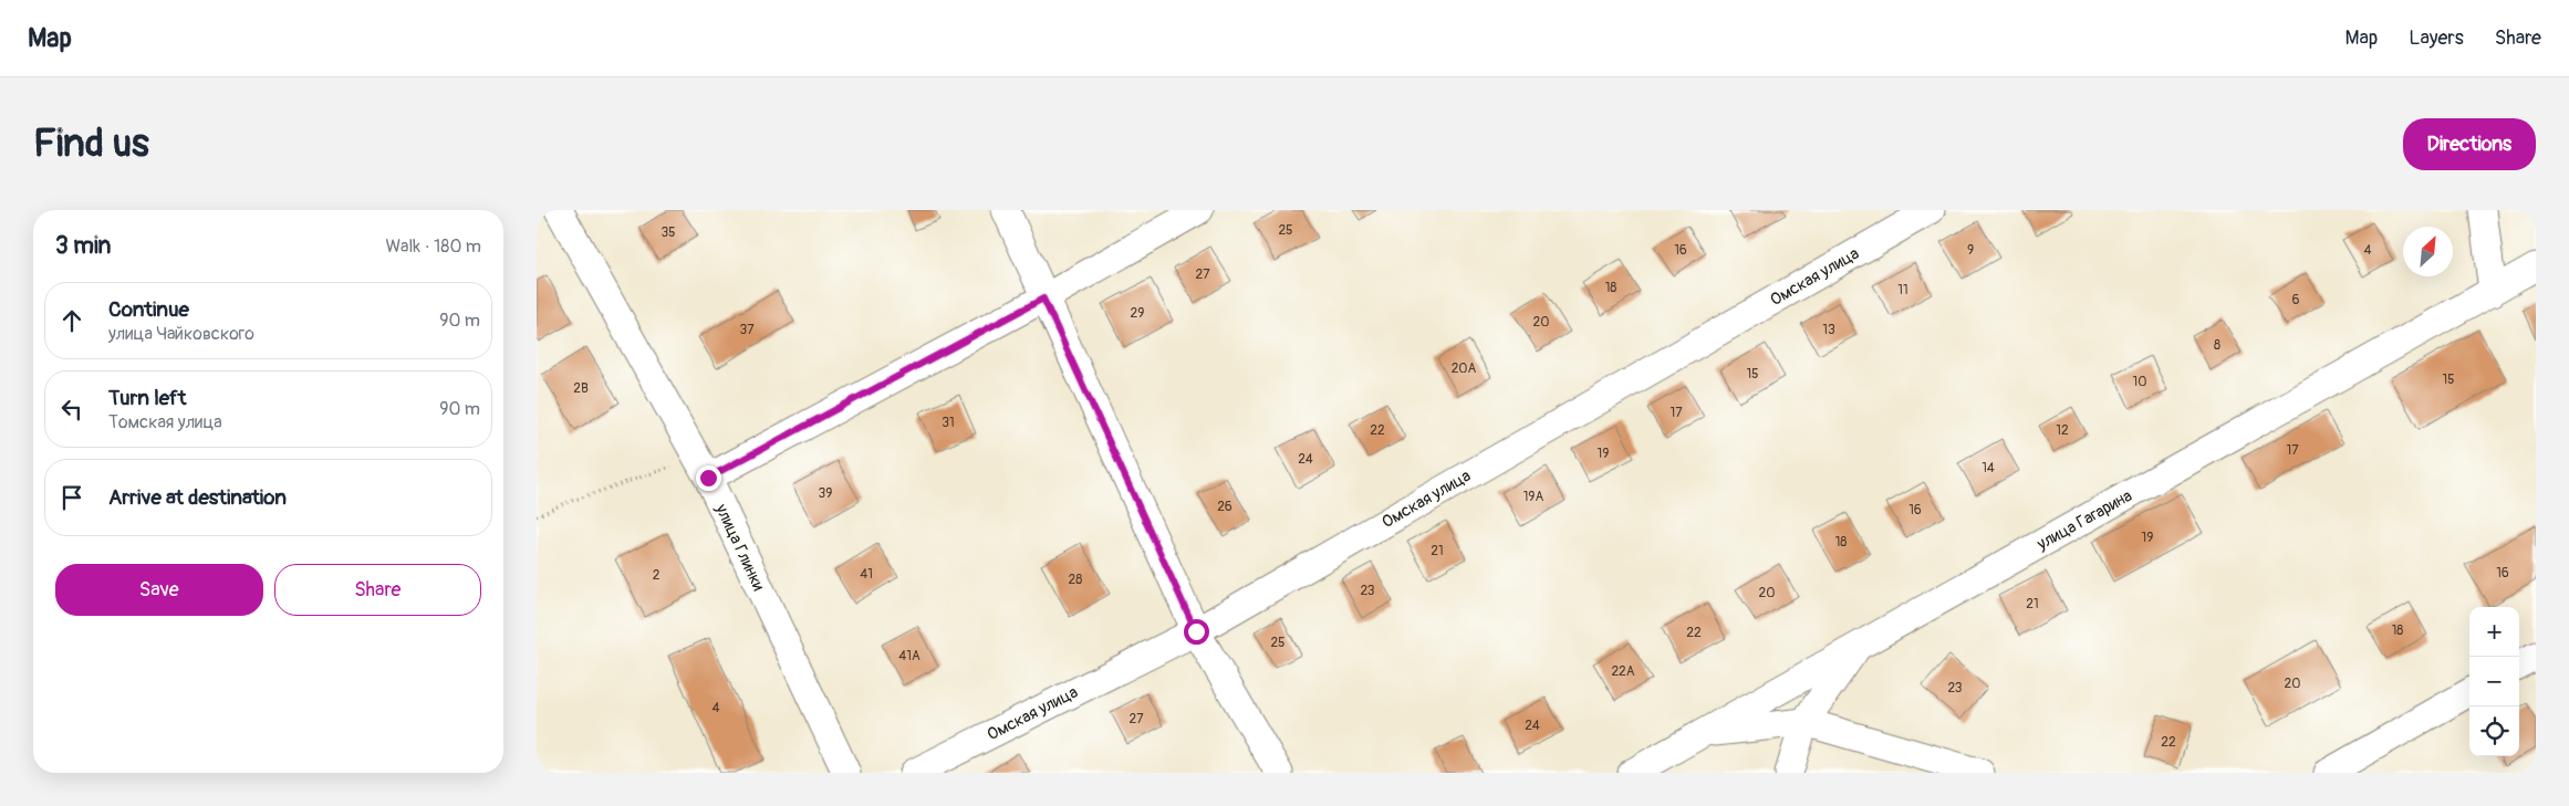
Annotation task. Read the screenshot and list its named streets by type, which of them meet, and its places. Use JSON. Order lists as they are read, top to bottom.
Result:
{
  "streets": {
    "street": ["Омская улица", "улица Гагарина", "улица Глинки"]
  },
  "house_numbers": [
    "25",
    "35",
    "16",
    "9",
    "4",
    "27",
    "18",
    "11",
    "6",
    "29",
    "20",
    "37",
    "13",
    "8",
    "20А",
    "15",
    "15",
    "10",
    "2В",
    "17",
    "31",
    "22",
    "12",
    "17",
    "19",
    "24",
    "14",
    "39",
    "19А",
    "26",
    "16",
    "19",
    "18",
    "21",
    "16",
    "41",
    "2",
    "28",
    "23",
    "20",
    "21",
    "18",
    "22",
    "25",
    "41А",
    "22А",
    "20",
    "23",
    "4",
    "27",
    "24",
    "22"
  ],
  "north": "top right",
  "page": {
    "header": "Map",
    "nav": ["Map", "Layers", "Share"],
    "buttons": [
      "Directions",
      ["Save", "Share"]
    ],
    "title": "Find us",
    "heading": ["3 min", "Walk · 180 m"],
    "list": [
      ["Continue", "улица Чайковского", "90 m"],
      ["Turn left", "Томская улица", "90 m"],
      "Arrive at destination"
    ],
    "map_buttons": ["+", "−"]
  }
}
